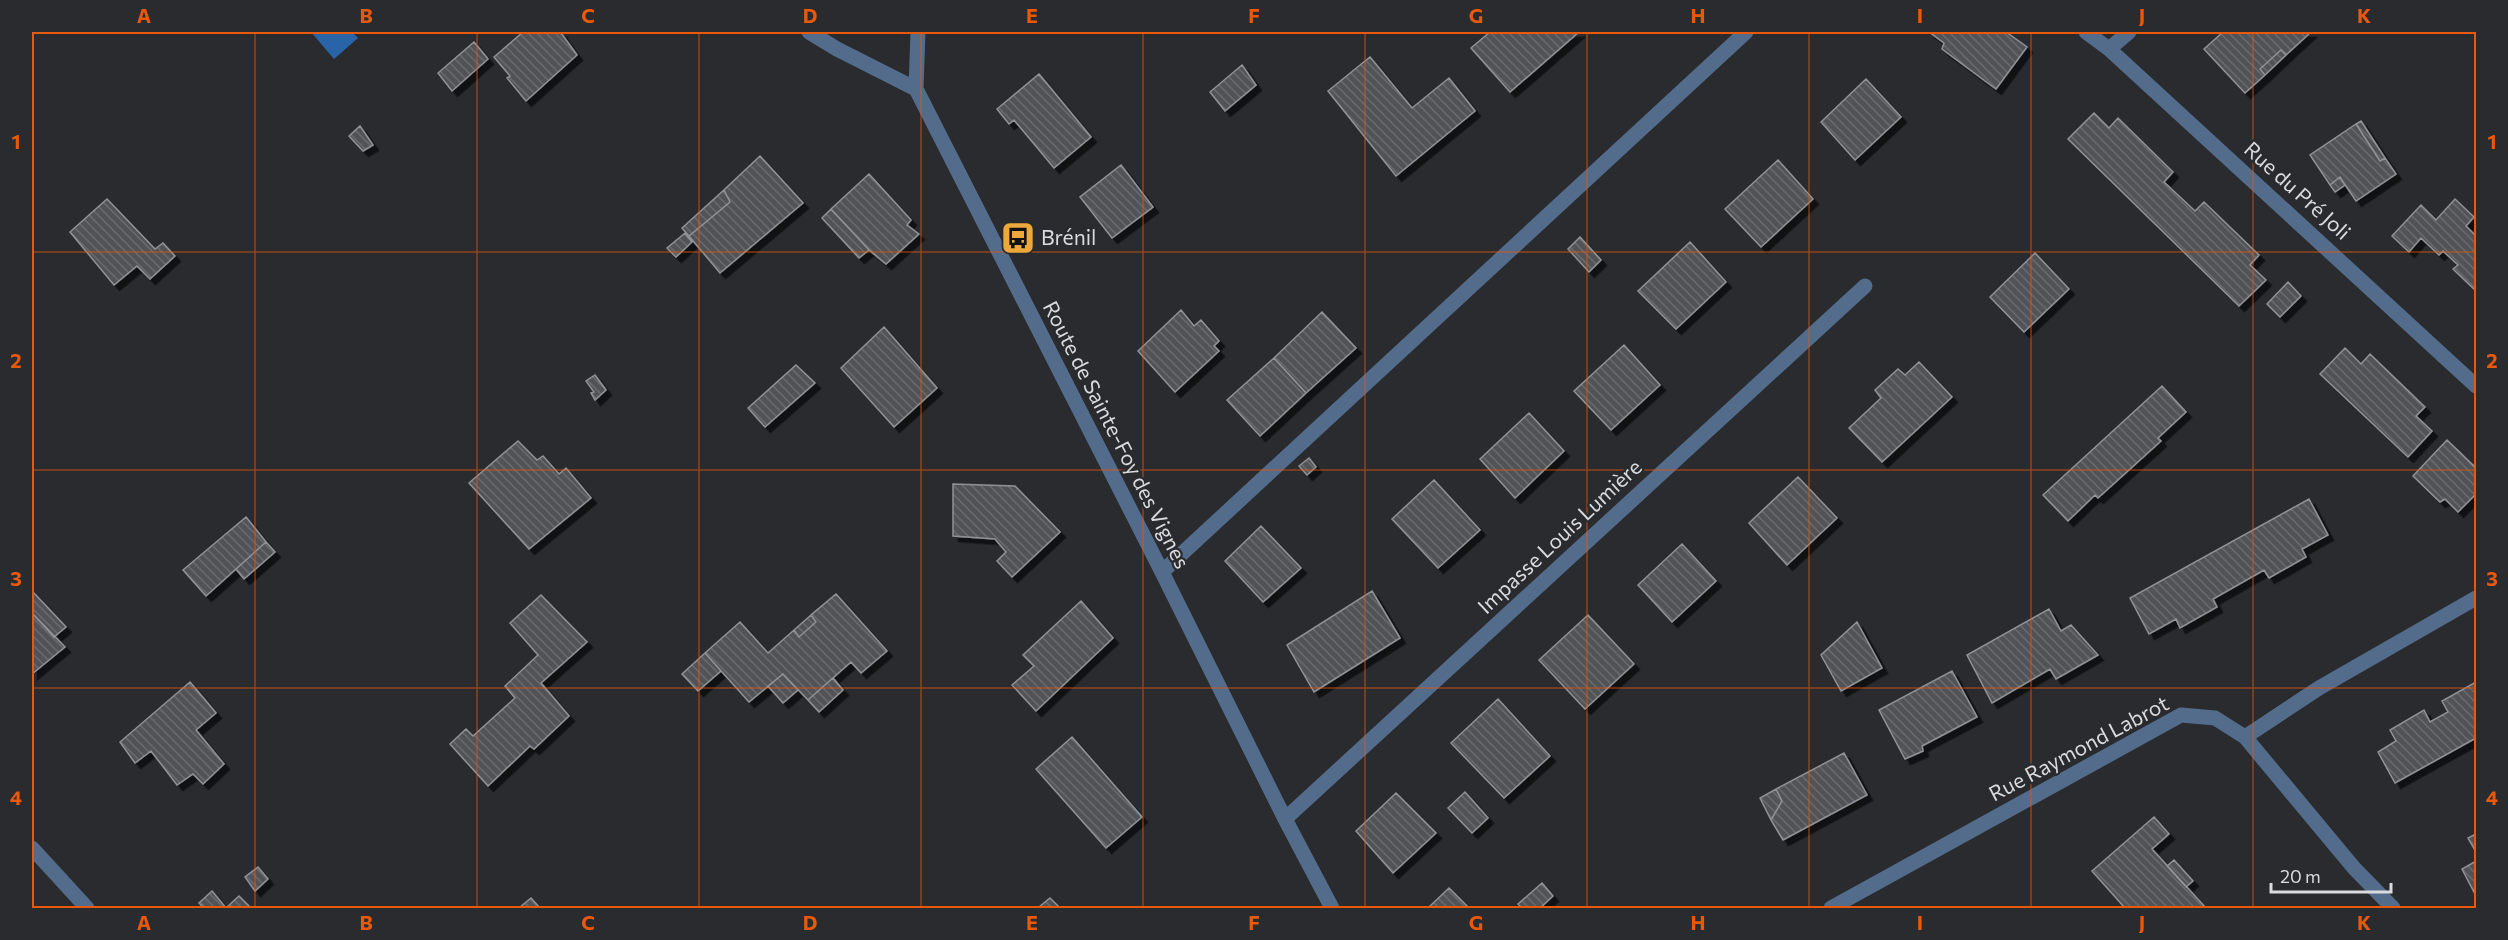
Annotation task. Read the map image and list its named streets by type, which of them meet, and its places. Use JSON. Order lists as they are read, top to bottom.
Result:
{
  "streets": {
    "street": [
      "Rue du Pré Joli",
      "Route de Sainte-Foy des Vignes",
      "Impasse Louis Lumière",
      "Rue Raymond Labrot"
    ]
  },
  "crossings": [
    ["Route de Sainte-Foy des Vignes", "Impasse Louis Lumière"]
  ],
  "places": {
    "bus stop": ["Brénil"]
  },
  "scale_bar": "20 m",
  "grid": {
    "columns": [
      "A",
      "B",
      "C",
      "D",
      "E",
      "F",
      "G",
      "H",
      "I",
      "J",
      "K"
    ],
    "rows": [
      "1",
      "2",
      "3",
      "4"
    ]
  }
}
